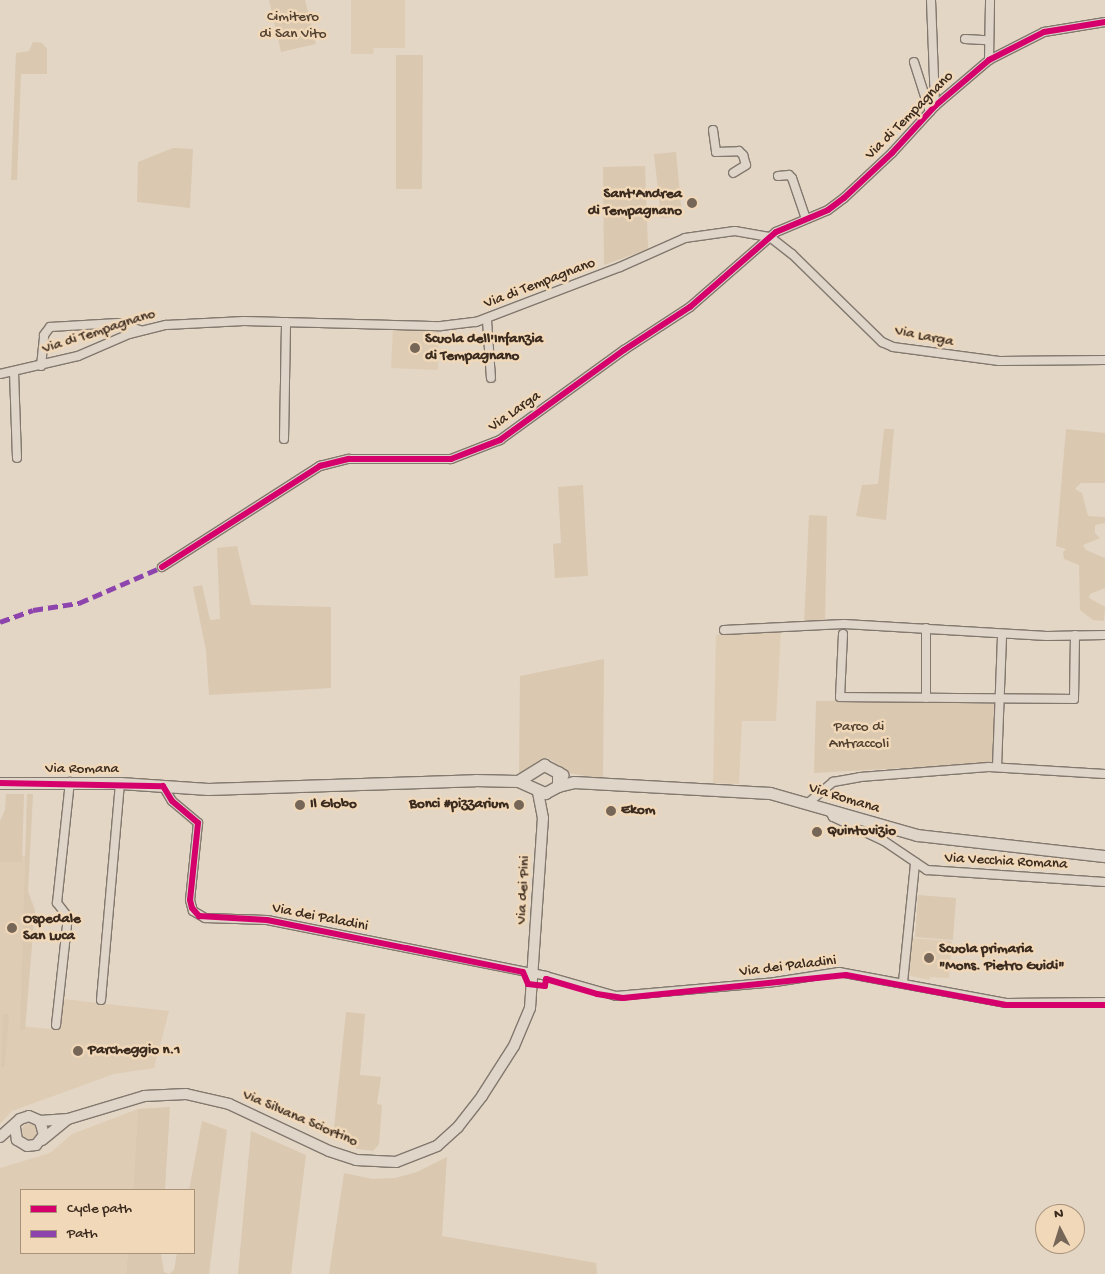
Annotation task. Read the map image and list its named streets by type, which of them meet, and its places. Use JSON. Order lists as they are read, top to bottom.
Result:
{
  "streets": {
    "main road": ["Via Romana"],
    "street": [
      "Via di Tempagnano",
      "Via Larga",
      "Via Vecchia Romana",
      "Via dei Pini",
      "Via dei Paladini",
      "Via Silvana Sciortino"
    ]
  },
  "crossings": [
    ["Via di Tempagnano", "Via Larga"],
    ["Via Romana", "Via Vecchia Romana"],
    ["Via Romana", "Via dei Paladini"],
    ["Via dei Pini", "Via dei Paladini"],
    ["Via dei Pini", "Via Silvana Sciortino"],
    ["Via dei Paladini", "Via Silvana Sciortino"]
  ],
  "parks": ["Cimitero di San Vito", "Parco di Antraccoli"],
  "places": [
    "Sant'Andrea di Tempagnano",
    "Scuola dell'Infanzia di Tempagnano",
    "Il Globo",
    "Bonci #pizzarium",
    "Ekom",
    "Quintovizio",
    "Ospedale San Luca",
    "Scuola primaria \"Mons. Pietro Guidi\"",
    "Parcheggio n.1"
  ],
  "legend": ["Cycle path", "Path"],
  "north": "top"
}
